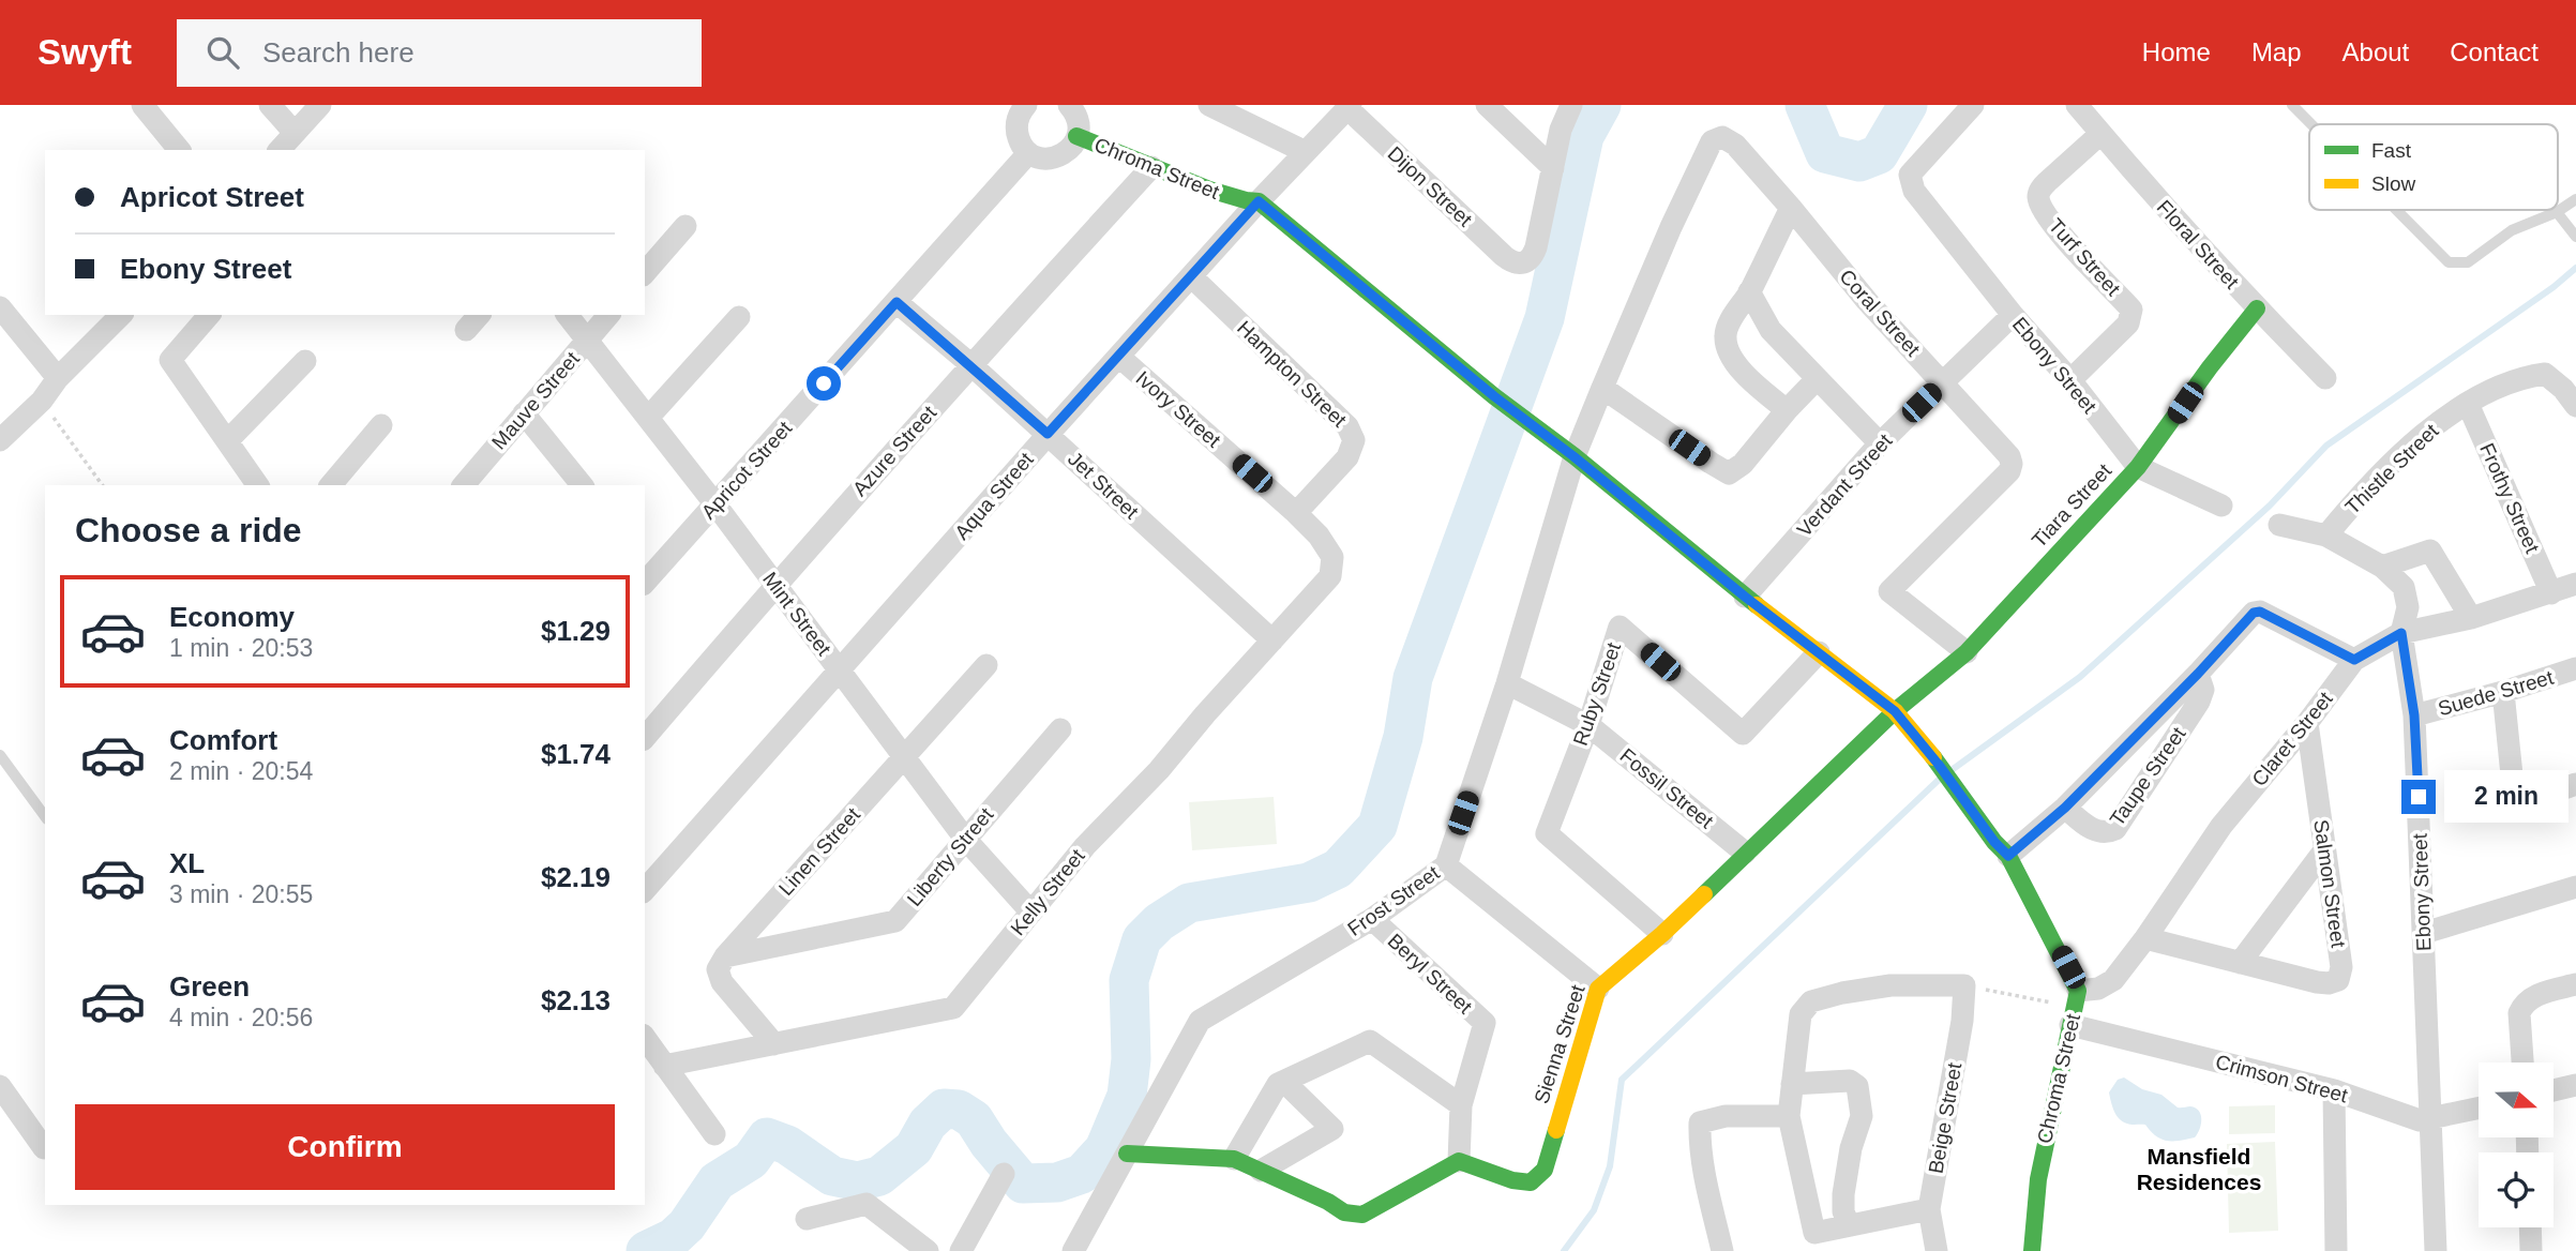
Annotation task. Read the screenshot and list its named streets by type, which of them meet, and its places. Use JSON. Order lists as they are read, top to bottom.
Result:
{
  "streets": {
    "street": [
      "Chroma Street",
      "Dijon Street",
      "Floral Street",
      "Turf Street",
      "Coral Street",
      "Ebony Street",
      "Hampton Street",
      "Mauve Street",
      "Ivory Street",
      "Azure Street",
      "Thistle Street",
      "Apricot Street",
      "Jet Street",
      "Verdant Street",
      "Aqua Street",
      "Frothy Street",
      "Tiara Street",
      "Mint Street",
      "Suede Street",
      "Ruby Street",
      "Claret Street",
      "Taupe Street",
      "Fossil Street",
      "Linen Street",
      "Liberty Street",
      "Salmon Street",
      "Kelly Street",
      "Frost Street",
      "Beryl Street",
      "Sienna Street",
      "Crimson Street",
      "Beige Street"
    ]
  },
  "crossings": [
    ["Chroma Street", "Azure Street"],
    ["Chroma Street", "Verdant Street"],
    ["Chroma Street", "Aqua Street"],
    ["Chroma Street", "Tiara Street"],
    ["Chroma Street", "Ruby Street"],
    ["Chroma Street", "Claret Street"],
    ["Chroma Street", "Taupe Street"],
    ["Chroma Street", "Frost Street"],
    ["Chroma Street", "Sienna Street"],
    ["Chroma Street", "Crimson Street"],
    ["Dijon Street", "Aqua Street"],
    ["Floral Street", "Turf Street"],
    ["Floral Street", "Tiara Street"],
    ["Turf Street", "Ebony Street"],
    ["Coral Street", "Verdant Street"],
    ["Coral Street", "Tiara Street"],
    ["Coral Street", "Frost Street"],
    ["Ebony Street", "Thistle Street"],
    ["Ebony Street", "Verdant Street"],
    ["Ebony Street", "Tiara Street"],
    ["Ebony Street", "Suede Street"],
    ["Ebony Street", "Claret Street"],
    ["Ebony Street", "Crimson Street"],
    ["Hampton Street", "Ivory Street"],
    ["Hampton Street", "Aqua Street"],
    ["Mauve Street", "Mint Street"],
    ["Ivory Street", "Aqua Street"],
    ["Ivory Street", "Kelly Street"],
    ["Azure Street", "Jet Street"],
    ["Azure Street", "Mint Street"],
    ["Thistle Street", "Frothy Street"],
    ["Apricot Street", "Jet Street"],
    ["Apricot Street", "Mint Street"],
    ["Jet Street", "Aqua Street"],
    ["Jet Street", "Kelly Street"],
    ["Aqua Street", "Mint Street"],
    ["Frothy Street", "Claret Street"],
    ["Tiara Street", "Sienna Street"],
    ["Mint Street", "Linen Street"],
    ["Mint Street", "Liberty Street"],
    ["Mint Street", "Kelly Street"],
    ["Ruby Street", "Fossil Street"],
    ["Ruby Street", "Sienna Street"],
    ["Claret Street", "Taupe Street"],
    ["Claret Street", "Salmon Street"],
    ["Claret Street", "Crimson Street"],
    ["Fossil Street", "Frost Street"],
    ["Fossil Street", "Sienna Street"],
    ["Linen Street", "Liberty Street"],
    ["Frost Street", "Beryl Street"],
    ["Beryl Street", "Sienna Street"]
  ],
  "districts": ["Mansfield Residences"],
  "legend": ["Fast", "Slow"],
  "north": "right",
  "page": {
    "header": "Swyft",
    "search": "Search here",
    "nav": [
      "Home",
      "Map",
      "About",
      "Contact"
    ],
    "banner": ["Apricot Street", "Ebony Street"],
    "heading": "Choose a ride",
    "list": [
      {
        "name": "Economy",
        "note": "1 min · 20:53",
        "value": "$1.29"
      },
      {
        "name": "Comfort",
        "note": "2 min · 20:54",
        "value": "$1.74"
      },
      {
        "name": "XL",
        "note": "3 min · 20:55",
        "value": "$2.19"
      },
      {
        "name": "Green",
        "note": "4 min · 20:56",
        "value": "$2.13"
      }
    ],
    "bubble": "2 min",
    "buttons": "Confirm"
  }
}
